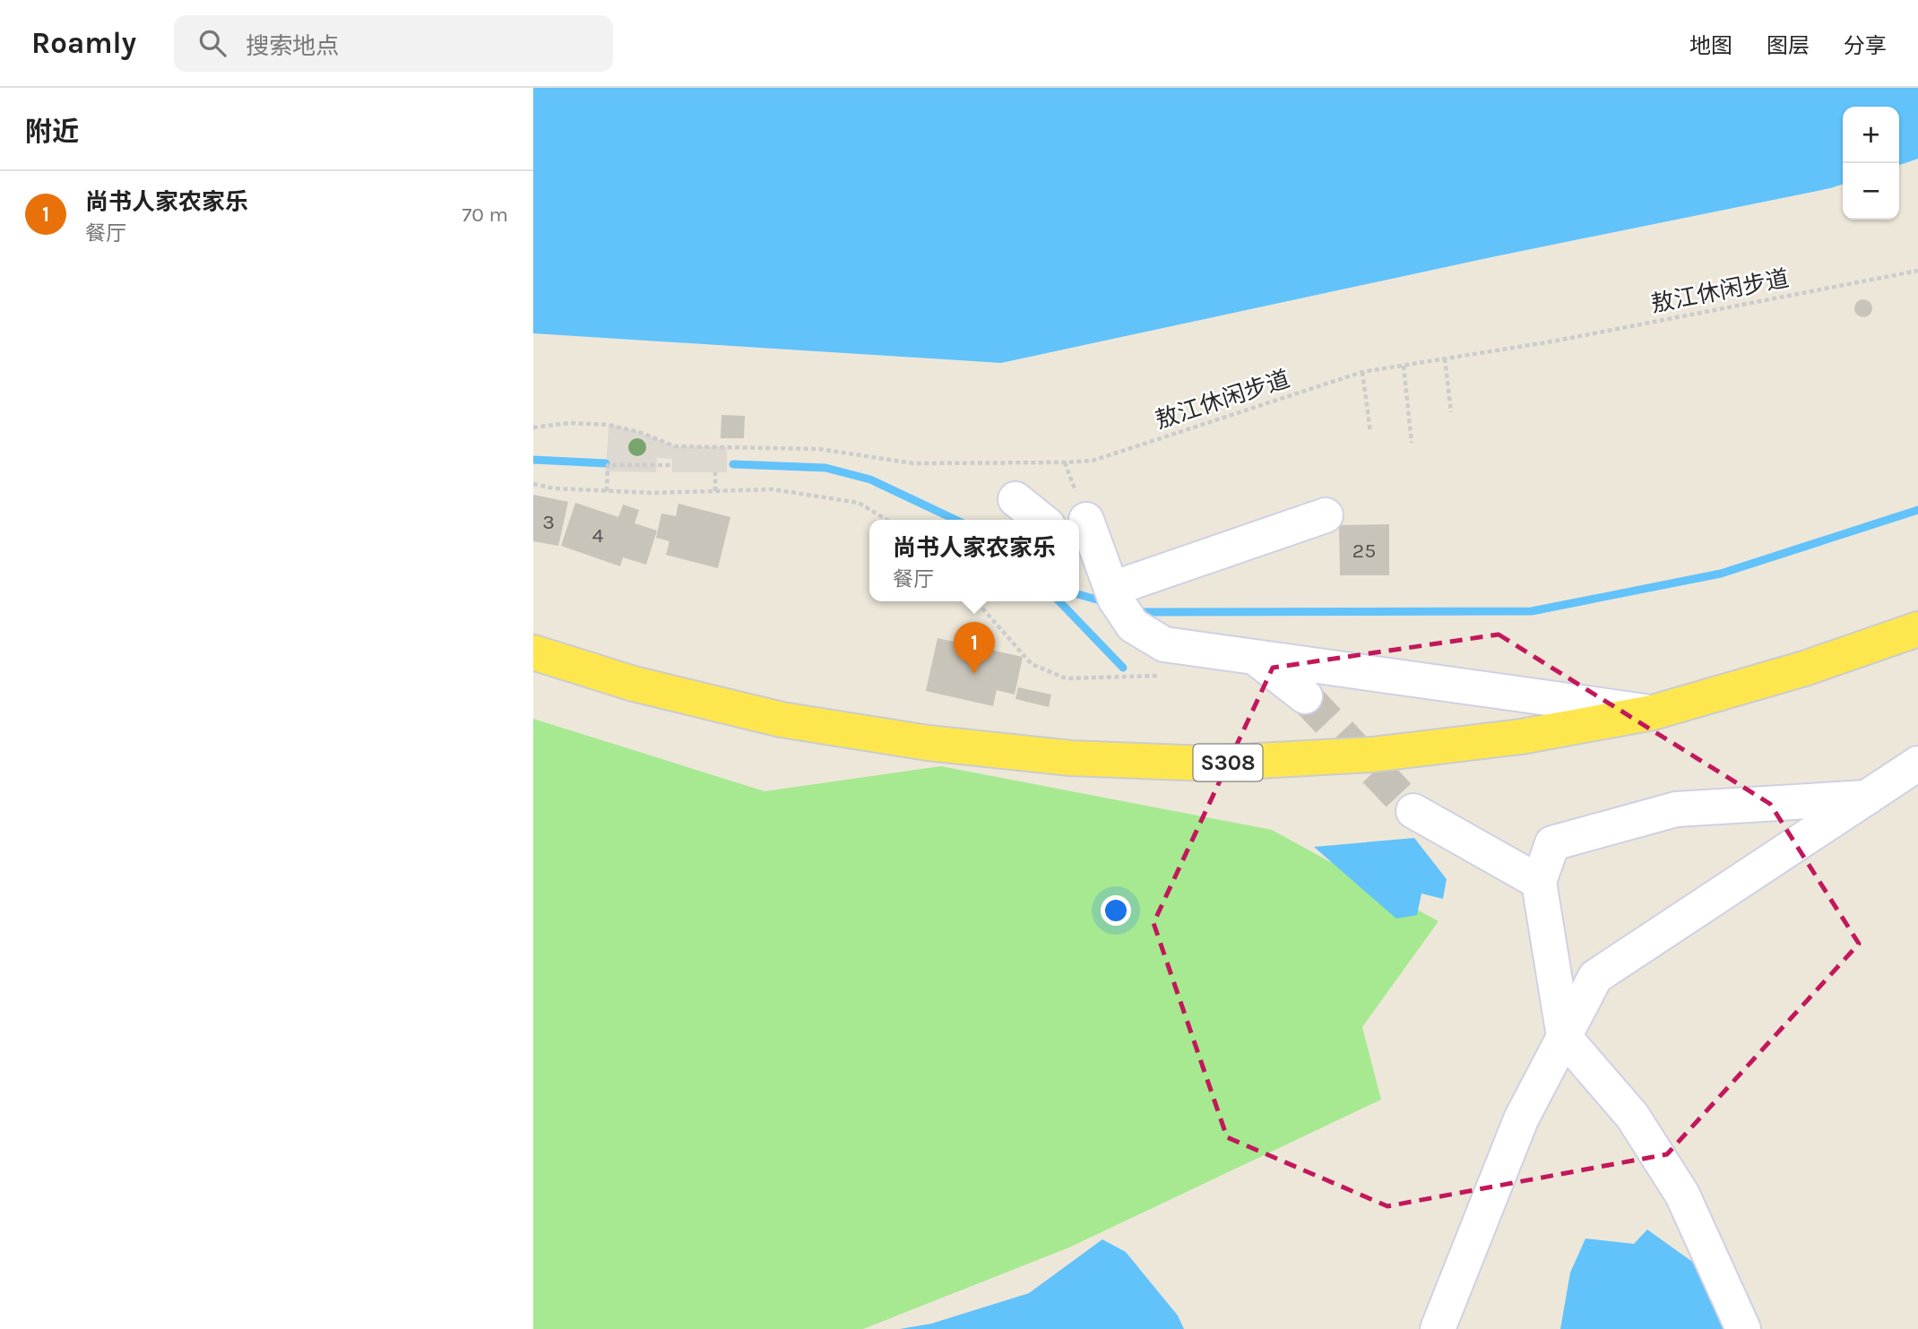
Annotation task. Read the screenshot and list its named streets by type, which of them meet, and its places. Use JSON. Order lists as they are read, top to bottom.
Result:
{
  "streets": {
    "main road": ["S308"],
    "path": ["敖江休闲步道"]
  },
  "house_numbers": ["3", "4", "25"],
  "page": {
    "header": "Roamly",
    "search": "搜索地点",
    "nav": ["地图", "图层", "分享"],
    "heading": "附近",
    "map_buttons": ["+", "−"],
    "list": [
      {
        "mark": "1",
        "name": "尚书人家农家乐",
        "note": "餐厅",
        "value": "70 m"
      }
    ],
    "popup": ["尚书人家农家乐", "餐厅"],
    "pins": "1"
  }
}
